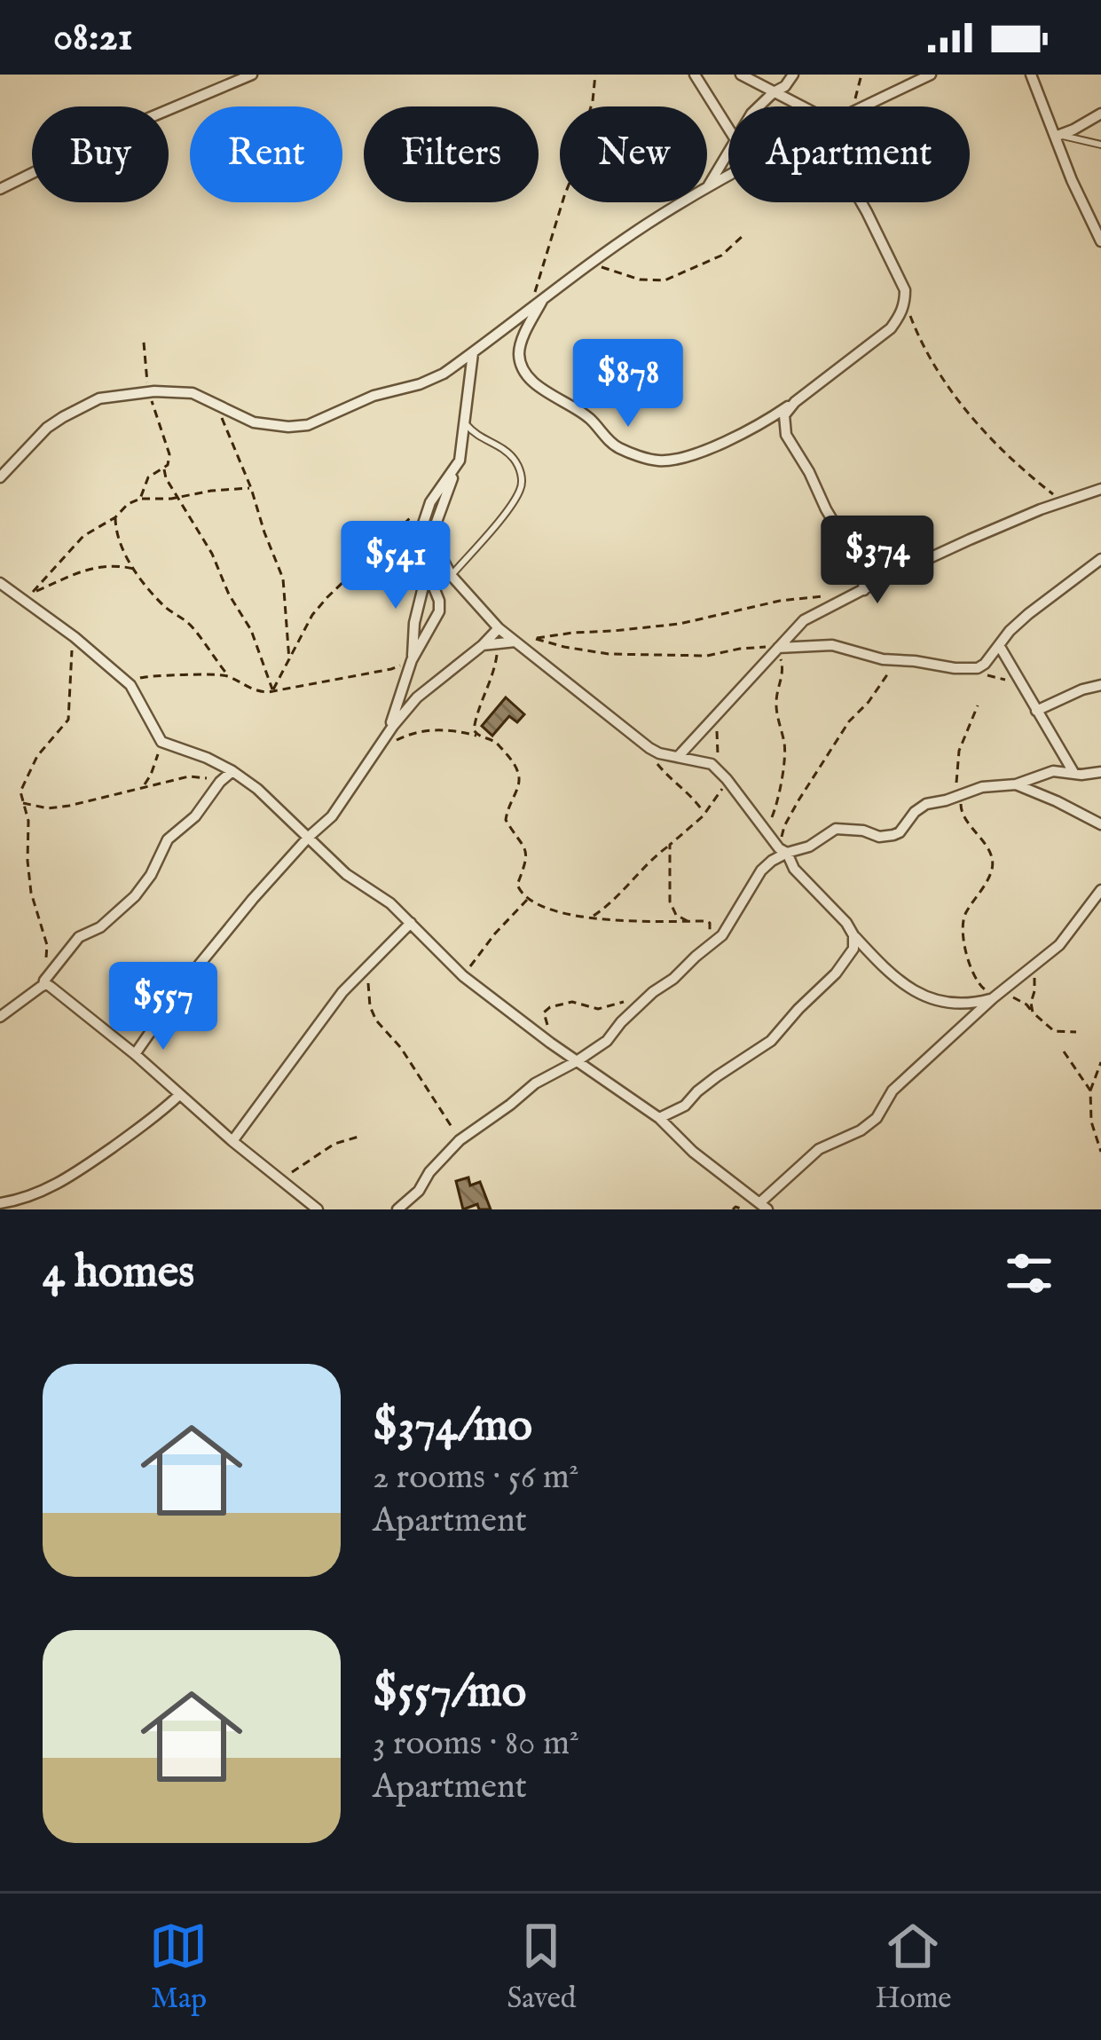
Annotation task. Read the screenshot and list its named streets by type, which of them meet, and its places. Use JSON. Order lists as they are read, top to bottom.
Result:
{
  "page": {
    "status": "08:21",
    "chip": [
      "Buy",
      "Rent",
      "Filters",
      "New",
      "Apartment"
    ],
    "price": [
      "$878",
      "$374",
      "$541",
      "$557"
    ],
    "heading": "4 homes",
    "list": [
      {
        "name": "$374/mo",
        "note": "2 rooms · 56 m² · Apartment"
      },
      {
        "name": "$557/mo",
        "note": "3 rooms · 80 m² · Apartment"
      }
    ],
    "tabs": ["Map", "Saved", "Home"]
  }
}
